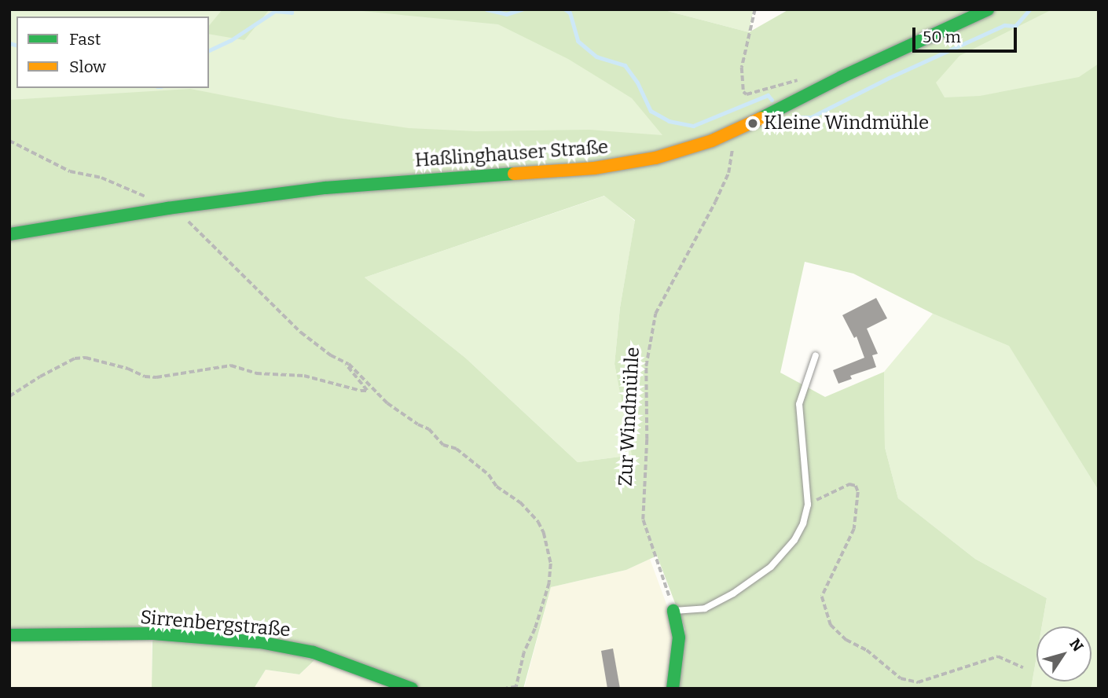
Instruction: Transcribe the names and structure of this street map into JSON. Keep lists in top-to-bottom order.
{
  "streets": {
    "main road": ["Haßlinghauser Straße", "Sirrenbergstraße"],
    "path": ["Zur Windmühle"]
  },
  "crossings": [
    ["Haßlinghauser Straße", "Zur Windmühle"]
  ],
  "places": ["Kleine Windmühle"],
  "legend": ["Fast", "Slow"],
  "scale_bar": "50 m",
  "north": "top right"
}
